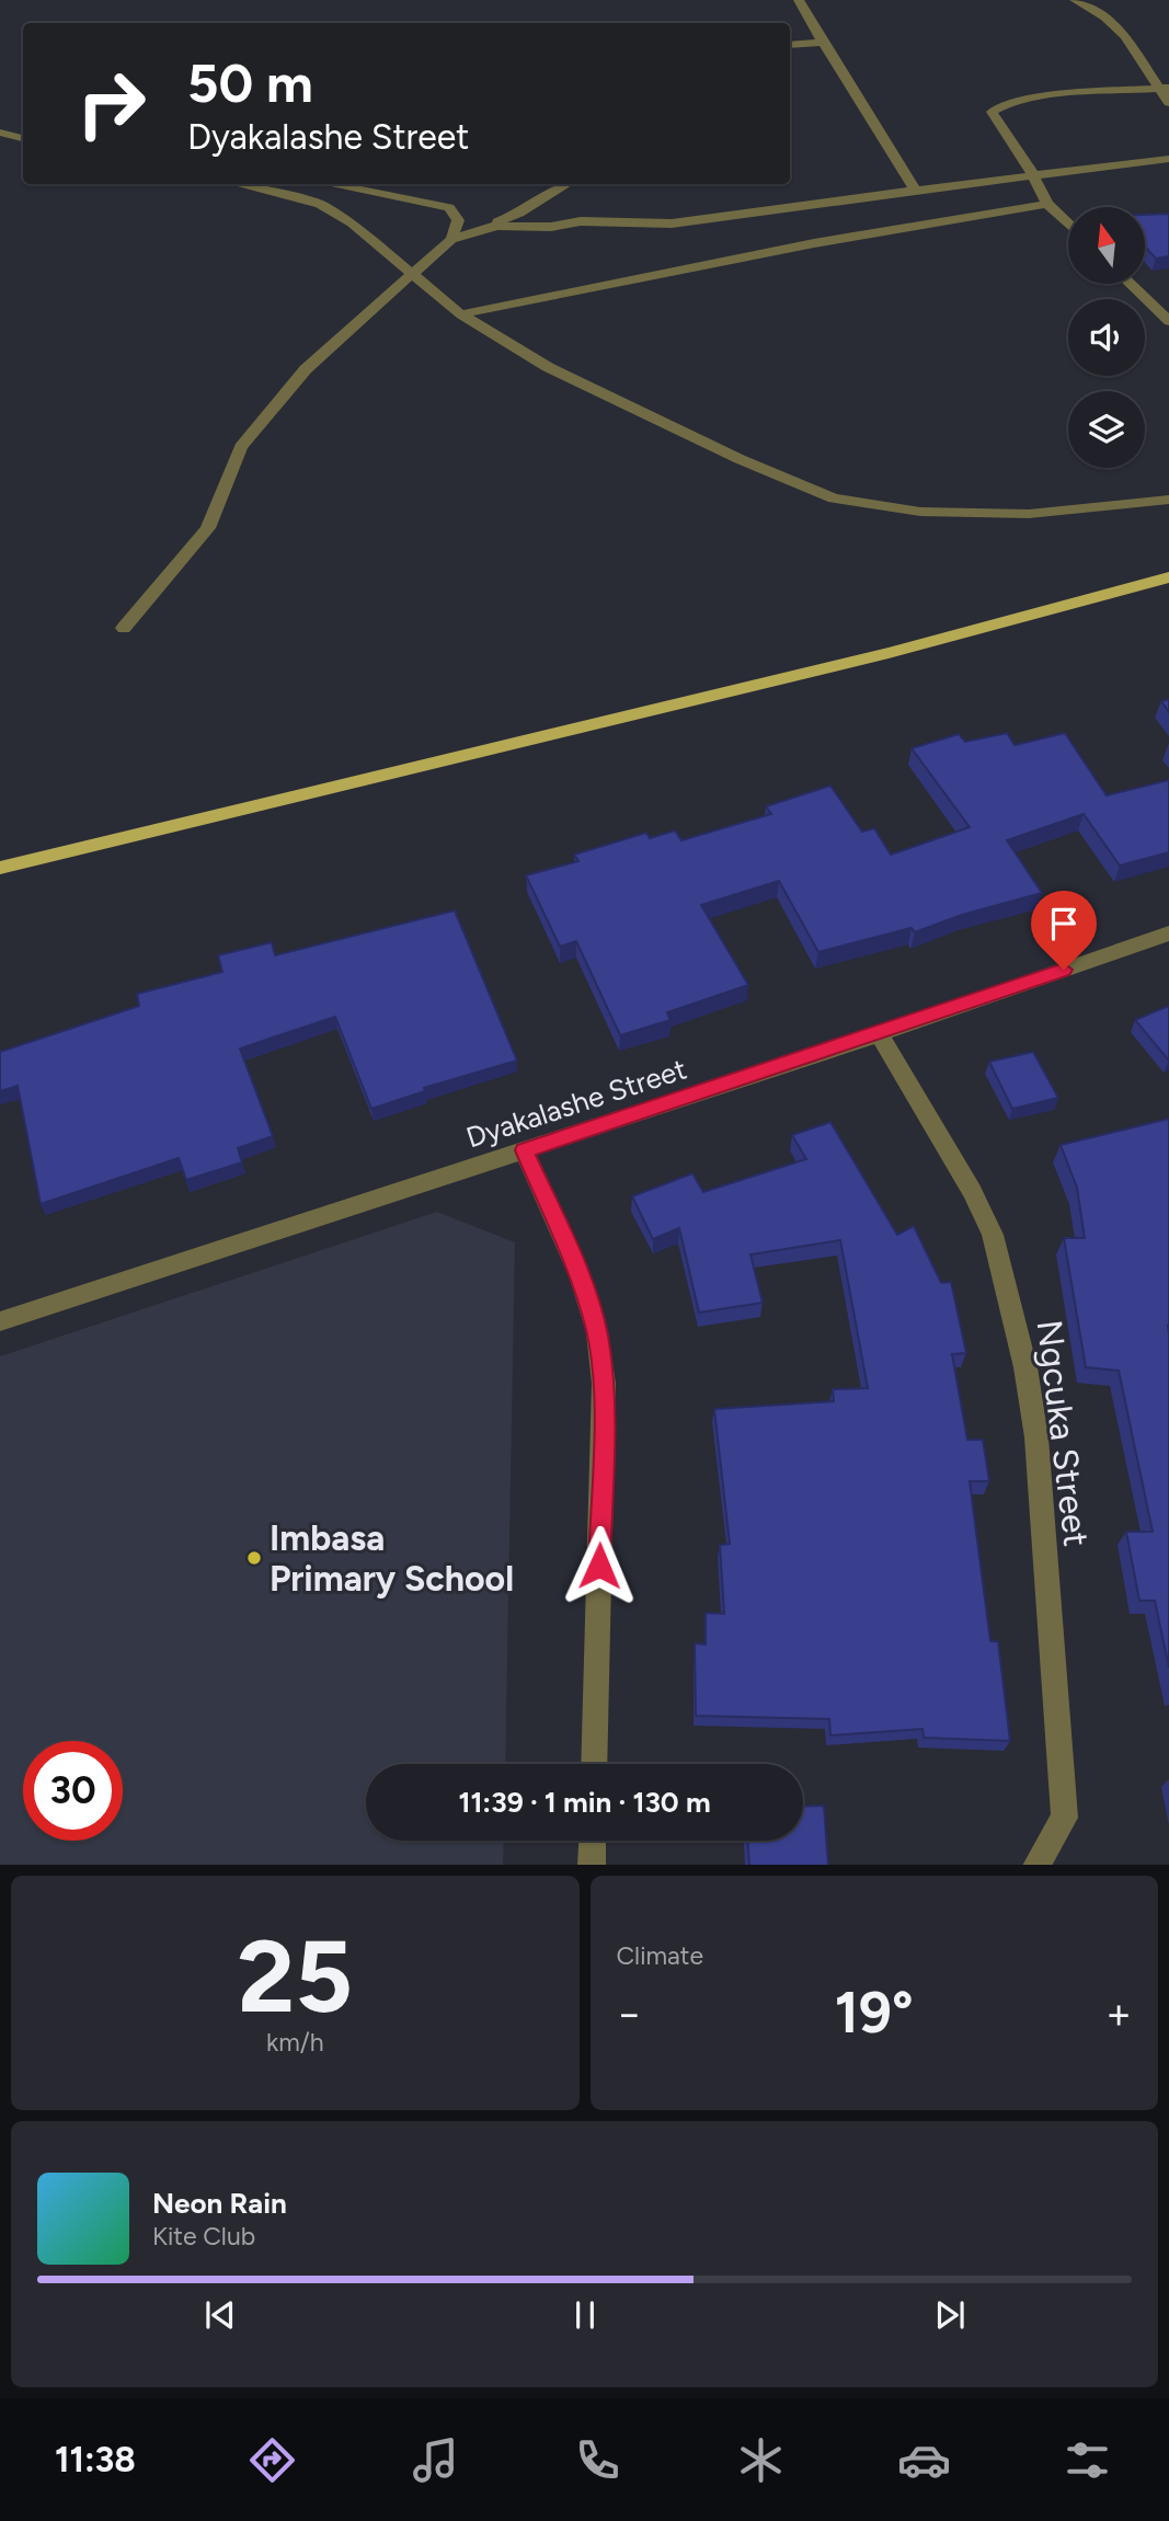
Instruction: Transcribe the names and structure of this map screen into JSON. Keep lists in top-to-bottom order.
{
  "streets": {
    "street": ["Dyakalashe Street", "Ngcuka Street"]
  },
  "crossings": [
    ["Dyakalashe Street", "Ngcuka Street"]
  ],
  "places": ["Imbasa Primary School"],
  "north": "top",
  "page": {
    "turn": ["50 m", "Dyakalashe Street"],
    "limit": "30",
    "trip": "11:39 · 1 min · 130 m",
    "tile": [
      ["25", "km/h"],
      "Climate"
    ],
    "heat": ["−", "19°", "+"],
    "song": ["Neon Rain", "Kite Club"],
    "tabs": "11:38"
  }
}
